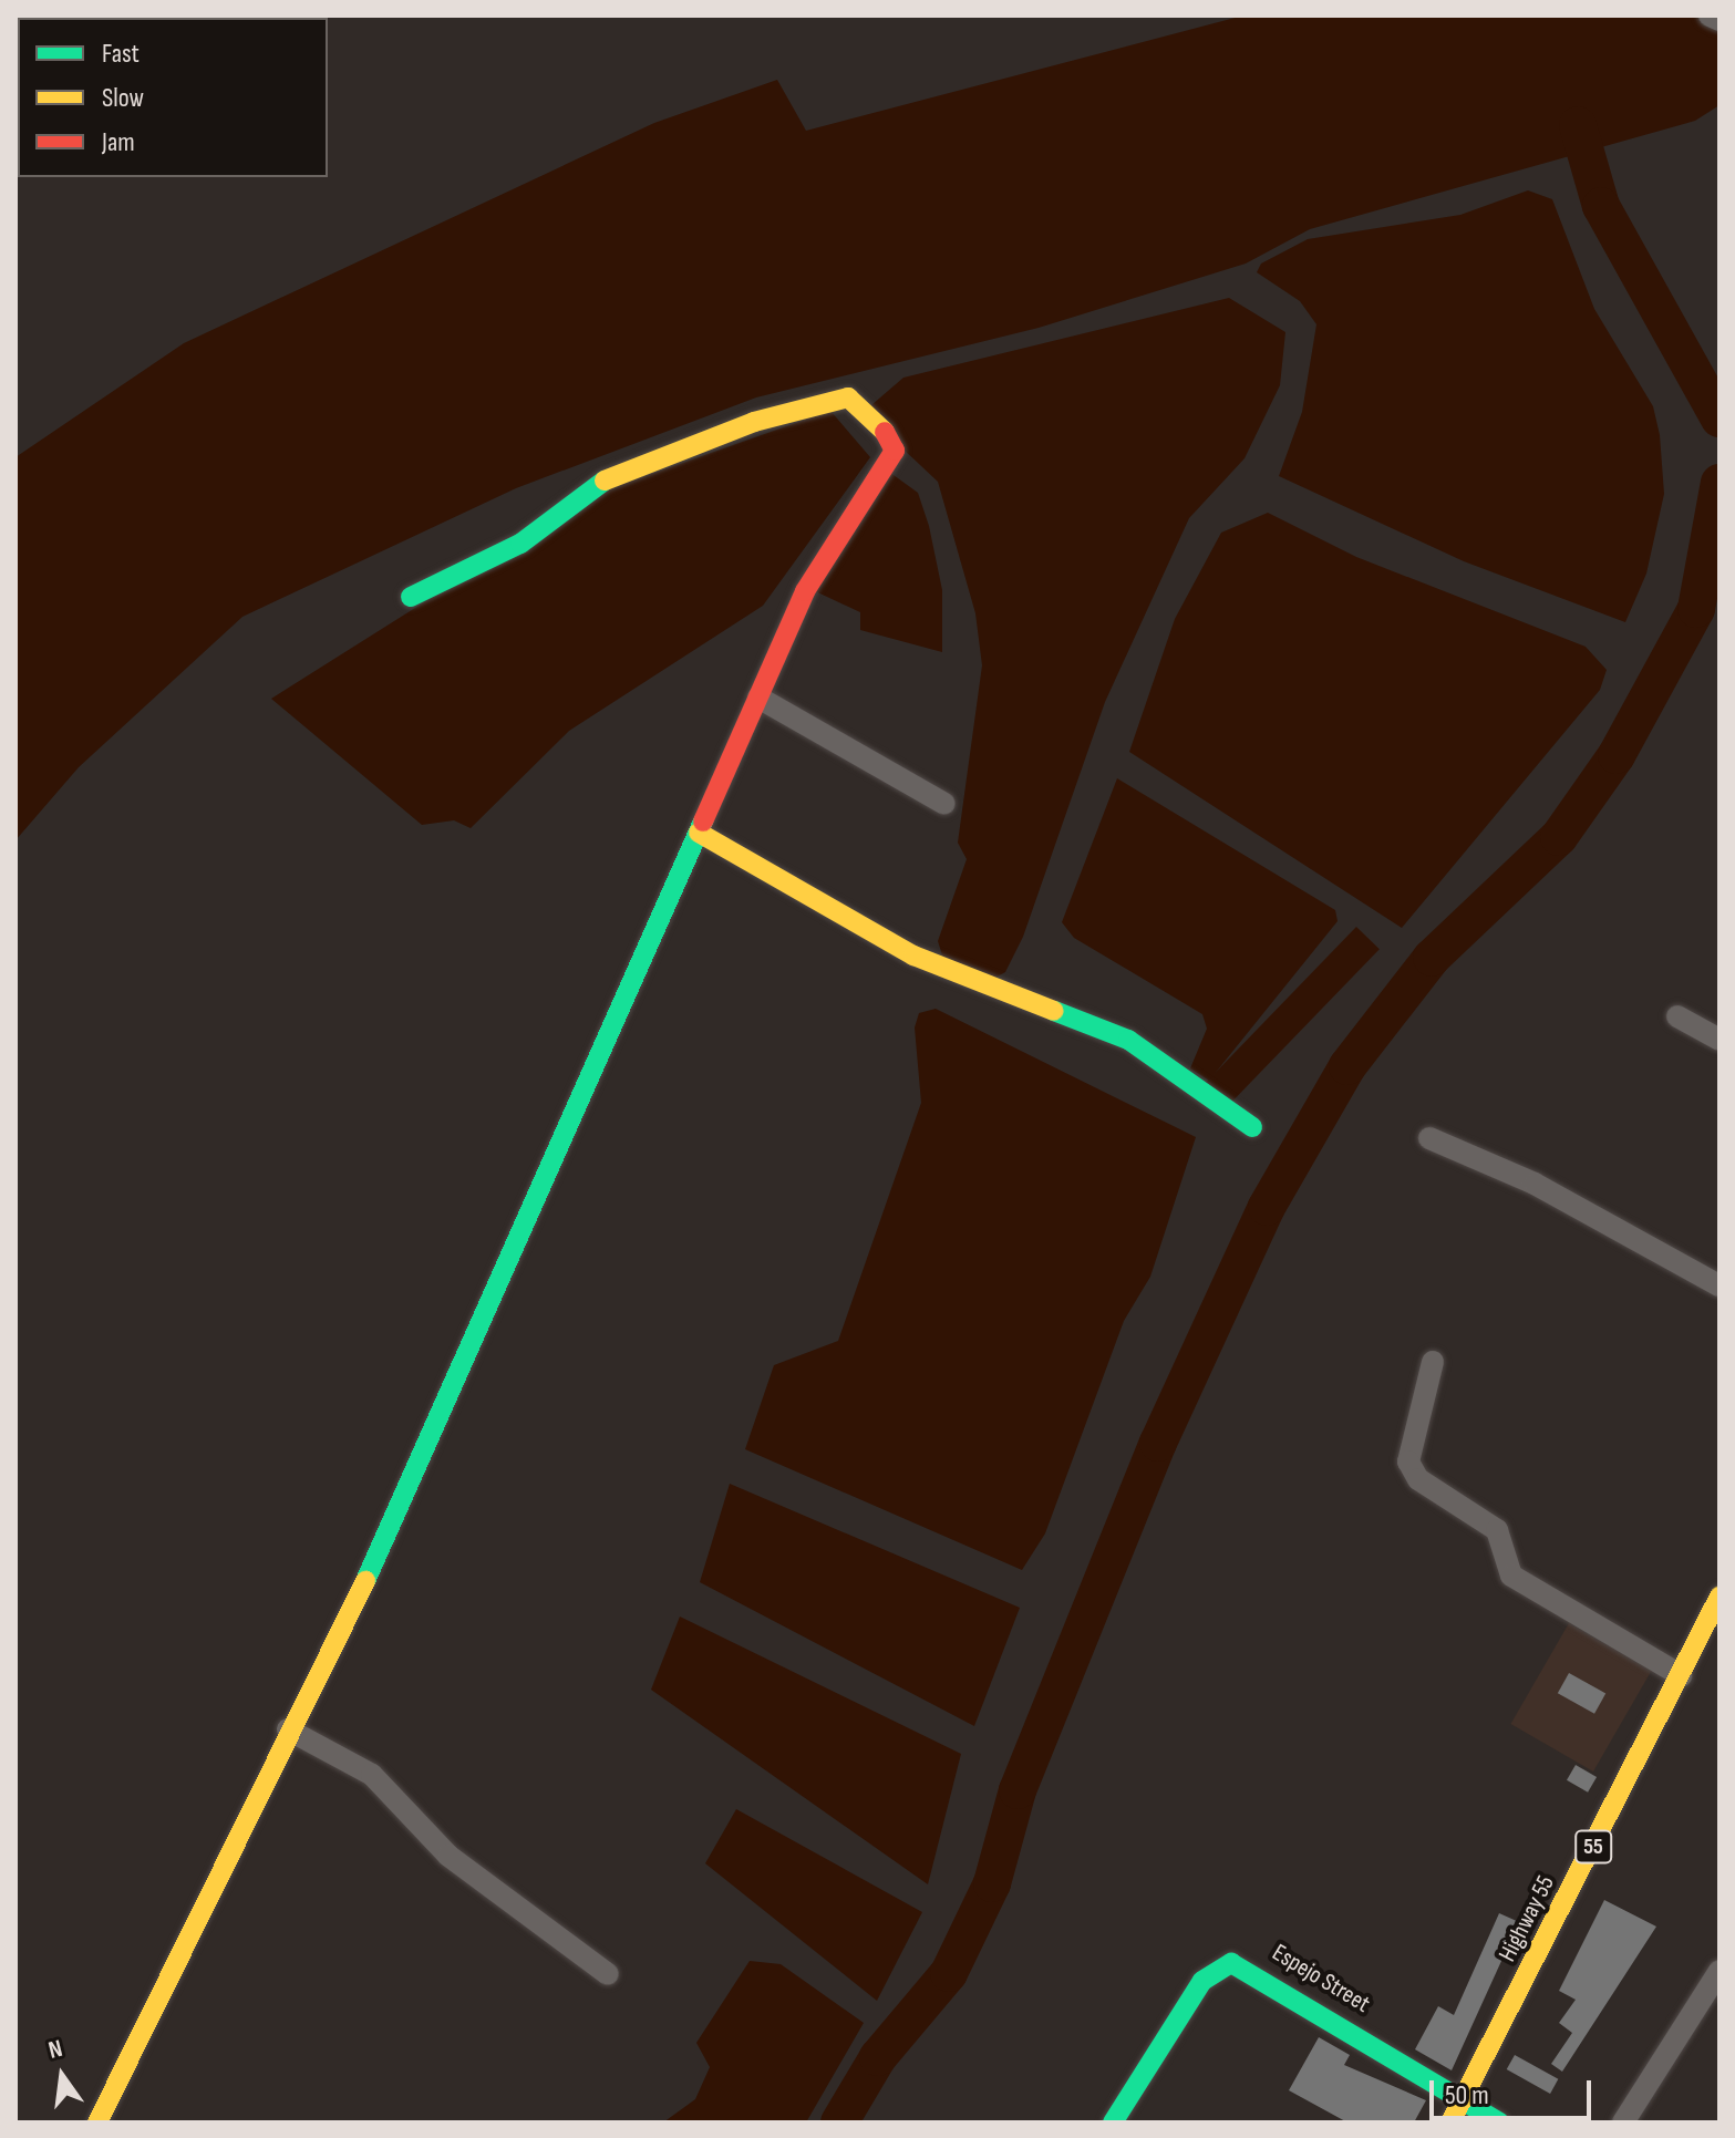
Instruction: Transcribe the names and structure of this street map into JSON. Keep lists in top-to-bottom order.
{
  "streets": {
    "main road": ["55", "Highway 55", "Espejo Street"]
  },
  "crossings": [
    ["Highway 55", "Espejo Street"]
  ],
  "legend": ["Fast", "Slow", "Jam"],
  "scale_bar": "50 m",
  "north": "top"
}
